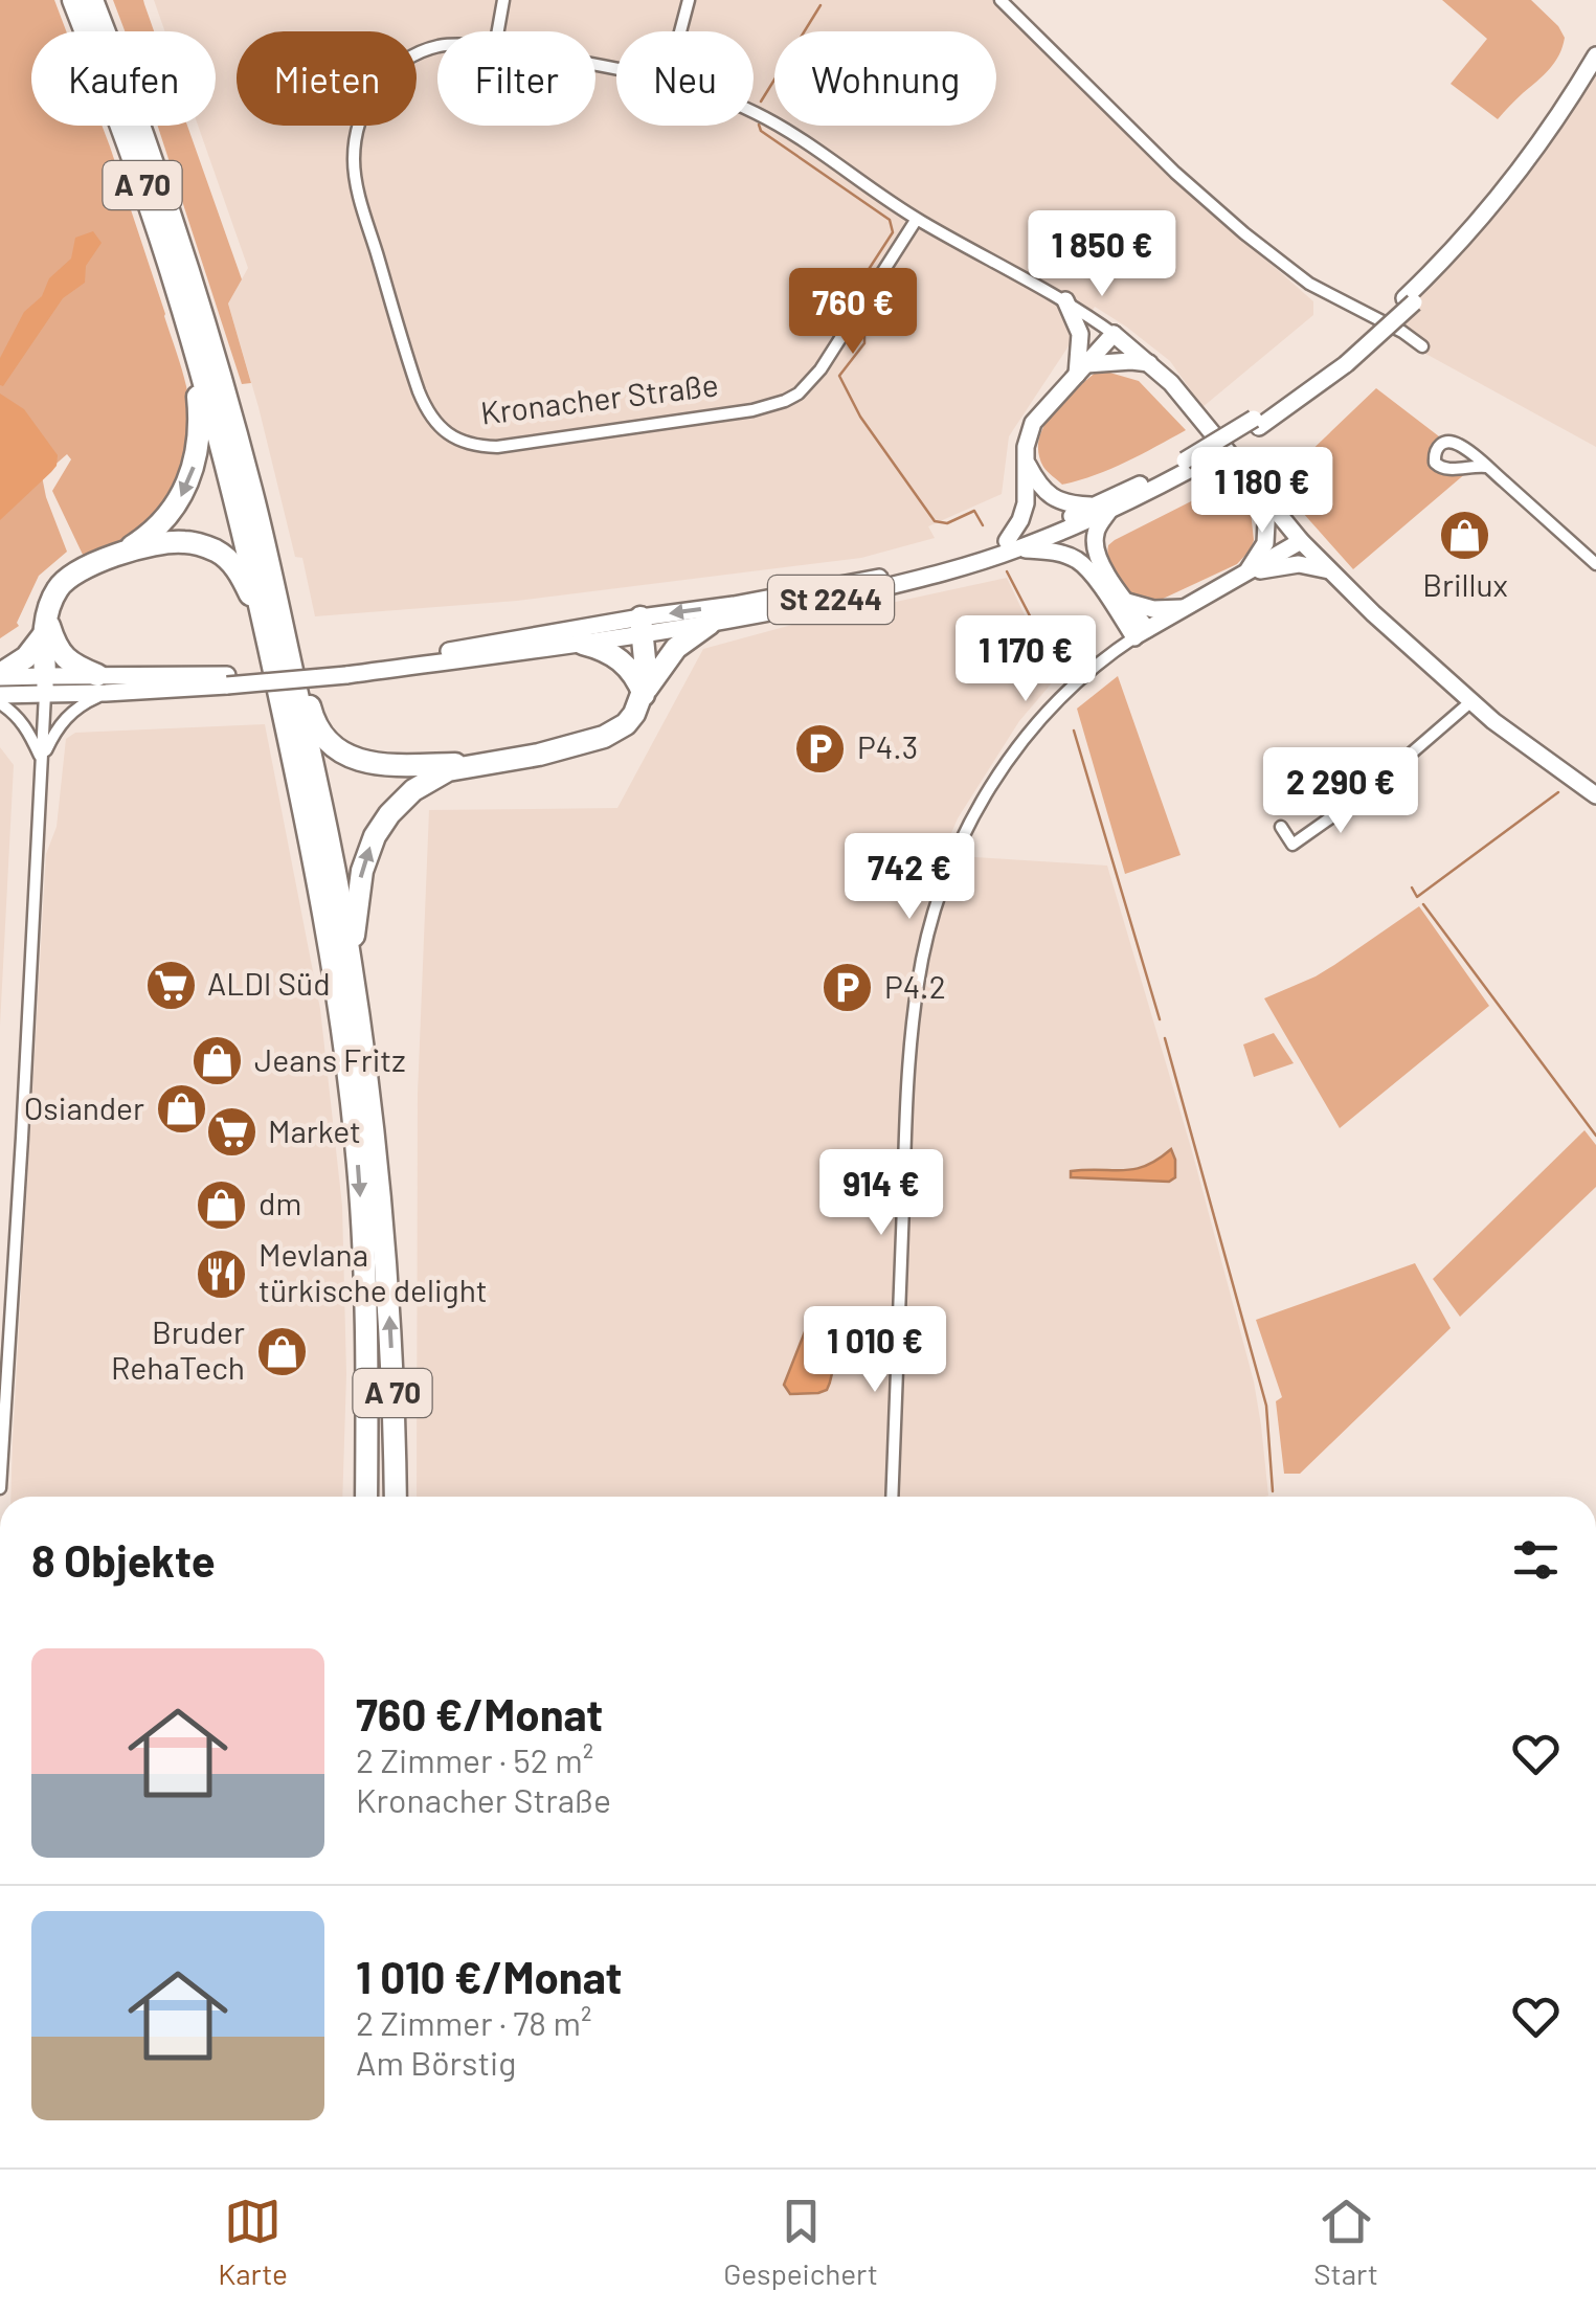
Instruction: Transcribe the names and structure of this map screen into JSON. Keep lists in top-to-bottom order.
{
  "streets": {
    "highway": ["A 70"],
    "main road": ["Kronacher Straße", "St 2244"]
  },
  "places": {
    "shop": [
      "Brillux",
      "Jeans Fritz",
      "Osiander",
      "dm",
      "Bruder RehaTech"
    ],
    "parking": ["P4.3", "P4.2"],
    "supermarket": ["ALDI Süd", "Market"],
    "restaurant": ["Mevlana türkische delight"]
  },
  "page": {
    "chip": [
      "Kaufen",
      "Mieten",
      "Filter",
      "Neu",
      "Wohnung"
    ],
    "price": [
      "1 850 €",
      "760 €",
      "1 180 €",
      "1 170 €",
      "2 290 €",
      "742 €",
      "914 €",
      "1 010 €"
    ],
    "heading": "8 Objekte",
    "list": [
      {
        "name": "760 €/Monat",
        "note": "2 Zimmer · 52 m² · Kronacher Straße"
      },
      {
        "name": "1 010 €/Monat",
        "note": "2 Zimmer · 78 m² · Am Börstig"
      }
    ],
    "tabs": ["Karte", "Gespeichert", "Start"]
  }
}
